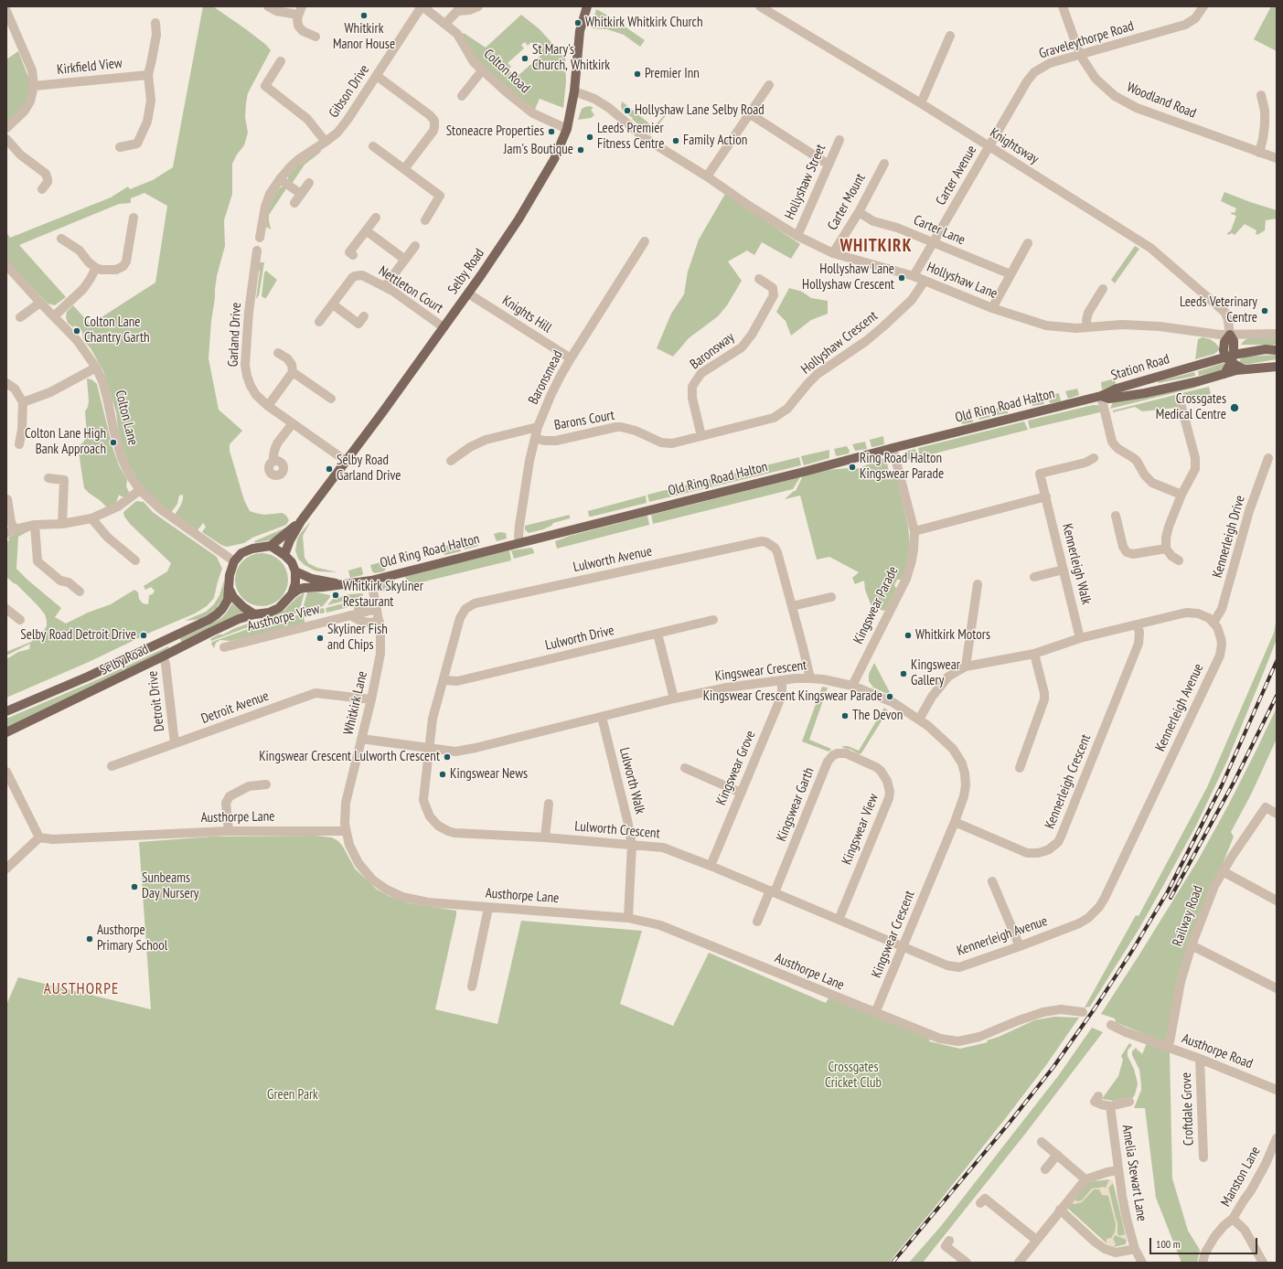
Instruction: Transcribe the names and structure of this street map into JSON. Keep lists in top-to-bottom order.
{
  "streets": {
    "main road": ["Selby Road", "Station Road", "Old Ring Road Halton"],
    "street": [
      "Graveleythorpe Road",
      "Kirkfield View",
      "Colton Road",
      "Gibson Drive",
      "Woodland Road",
      "Knightsway",
      "Carter Avenue",
      "Hollyshaw Street",
      "Carter Mount",
      "Carter Lane",
      "Hollyshaw Lane",
      "Nettleton Court",
      "Knights Hill",
      "Garland Drive",
      "Hollyshaw Crescent",
      "Baronsway",
      "Baronsmead",
      "Colton Lane",
      "Barons Court",
      "Kennerleigh Drive",
      "Lulworth Avenue",
      "Kennerleigh Walk",
      "Kingswear Parade",
      "Austhorpe View",
      "Lulworth Drive",
      "Kingswear Crescent",
      "Detroit Drive",
      "Whitkirk Lane",
      "Detroit Avenue",
      "Kennerleigh Avenue",
      "Kingswear Grove",
      "Lulworth Walk",
      "Kennerleigh Crescent",
      "Kingswear Garth",
      "Austhorpe Lane",
      "Kingswear View",
      "Lulworth Crescent",
      "Railway Road",
      "Austhorpe Road",
      "Croftdale Grove",
      "Amelia Stewart Lane",
      "Manston Lane"
    ]
  },
  "crossings": [
    ["Graveleythorpe Road", "Woodland Road"],
    ["Graveleythorpe Road", "Knightsway"],
    ["Graveleythorpe Road", "Carter Avenue"],
    ["Colton Road", "Gibson Drive"],
    ["Colton Road", "Selby Road"],
    ["Knightsway", "Carter Avenue"],
    ["Knightsway", "Hollyshaw Lane"],
    ["Carter Avenue", "Carter Lane"],
    ["Carter Avenue", "Hollyshaw Lane"],
    ["Hollyshaw Street", "Hollyshaw Lane"],
    ["Carter Mount", "Carter Lane"],
    ["Carter Mount", "Hollyshaw Lane"],
    ["Selby Road", "Hollyshaw Lane"],
    ["Selby Road", "Nettleton Court"],
    ["Selby Road", "Knights Hill"],
    ["Selby Road", "Garland Drive"],
    ["Selby Road", "Old Ring Road Halton"],
    ["Selby Road", "Colton Lane"],
    ["Selby Road", "Detroit Drive"],
    ["Hollyshaw Lane", "Hollyshaw Crescent"],
    ["Knights Hill", "Baronsmead"],
    ["Hollyshaw Crescent", "Baronsway"],
    ["Hollyshaw Crescent", "Barons Court"],
    ["Baronsway", "Barons Court"],
    ["Station Road", "Old Ring Road Halton"],
    ["Baronsmead", "Old Ring Road Halton"],
    ["Baronsmead", "Barons Court"],
    ["Old Ring Road Halton", "Colton Lane"],
    ["Old Ring Road Halton", "Kingswear Parade"],
    ["Old Ring Road Halton", "Whitkirk Lane"],
    ["Kennerleigh Drive", "Kennerleigh Avenue"],
    ["Lulworth Avenue", "Lulworth Drive"],
    ["Lulworth Avenue", "Kingswear Crescent"],
    ["Lulworth Avenue", "Lulworth Crescent"],
    ["Kingswear Parade", "Kingswear Crescent"],
    ["Austhorpe View", "Whitkirk Lane"],
    ["Kingswear Crescent", "Whitkirk Lane"],
    ["Kingswear Crescent", "Kennerleigh Avenue"],
    ["Kingswear Crescent", "Kingswear Grove"],
    ["Kingswear Crescent", "Lulworth Walk"],
    ["Kingswear Crescent", "Kennerleigh Crescent"],
    ["Kingswear Crescent", "Austhorpe Lane"],
    ["Kingswear Crescent", "Lulworth Crescent"],
    ["Detroit Drive", "Detroit Avenue"],
    ["Whitkirk Lane", "Detroit Avenue"],
    ["Whitkirk Lane", "Austhorpe Lane"],
    ["Kennerleigh Avenue", "Lulworth Crescent"],
    ["Kingswear Grove", "Lulworth Crescent"],
    ["Lulworth Walk", "Austhorpe Lane"],
    ["Lulworth Walk", "Lulworth Crescent"],
    ["Kingswear Garth", "Kingswear View"],
    ["Kingswear Garth", "Lulworth Crescent"],
    ["Kingswear View", "Lulworth Crescent"],
    ["Railway Road", "Austhorpe Road"],
    ["Austhorpe Road", "Croftdale Grove"]
  ],
  "districts": ["WHITKIRK", "AUSTHORPE"],
  "parks": ["Crossgates Cricket Club", "Green Park"],
  "places": [
    "Whitkirk Manor House",
    "Whitkirk Whitkirk Church",
    "St Mary's Church, Whitkirk",
    "Premier Inn",
    "Hollyshaw Lane Selby Road",
    "Stoneacre Properties",
    "Leeds Premier Fitness Centre",
    "Family Action",
    "Jam's Boutique",
    "Hollyshaw Lane Hollyshaw Crescent",
    "Leeds Veterinary Centre",
    "Colton Lane Chantry Garth",
    "Crossgates Medical Centre",
    "Colton Lane High Bank Approach",
    "Ring Road Halton Kingswear Parade",
    "Selby Road Garland Drive",
    "Whitkirk Skyliner Restaurant",
    "Selby Road Detroit Drive",
    "Whitkirk Motors",
    "Skyliner Fish and Chips",
    "Kingswear Gallery",
    "Kingswear Crescent Kingswear Parade",
    "The Devon",
    "Kingswear Crescent Lulworth Crescent",
    "Kingswear News",
    "Sunbeams Day Nursery",
    "Austhorpe Primary School"
  ],
  "scale_bar": "100 m"
}
